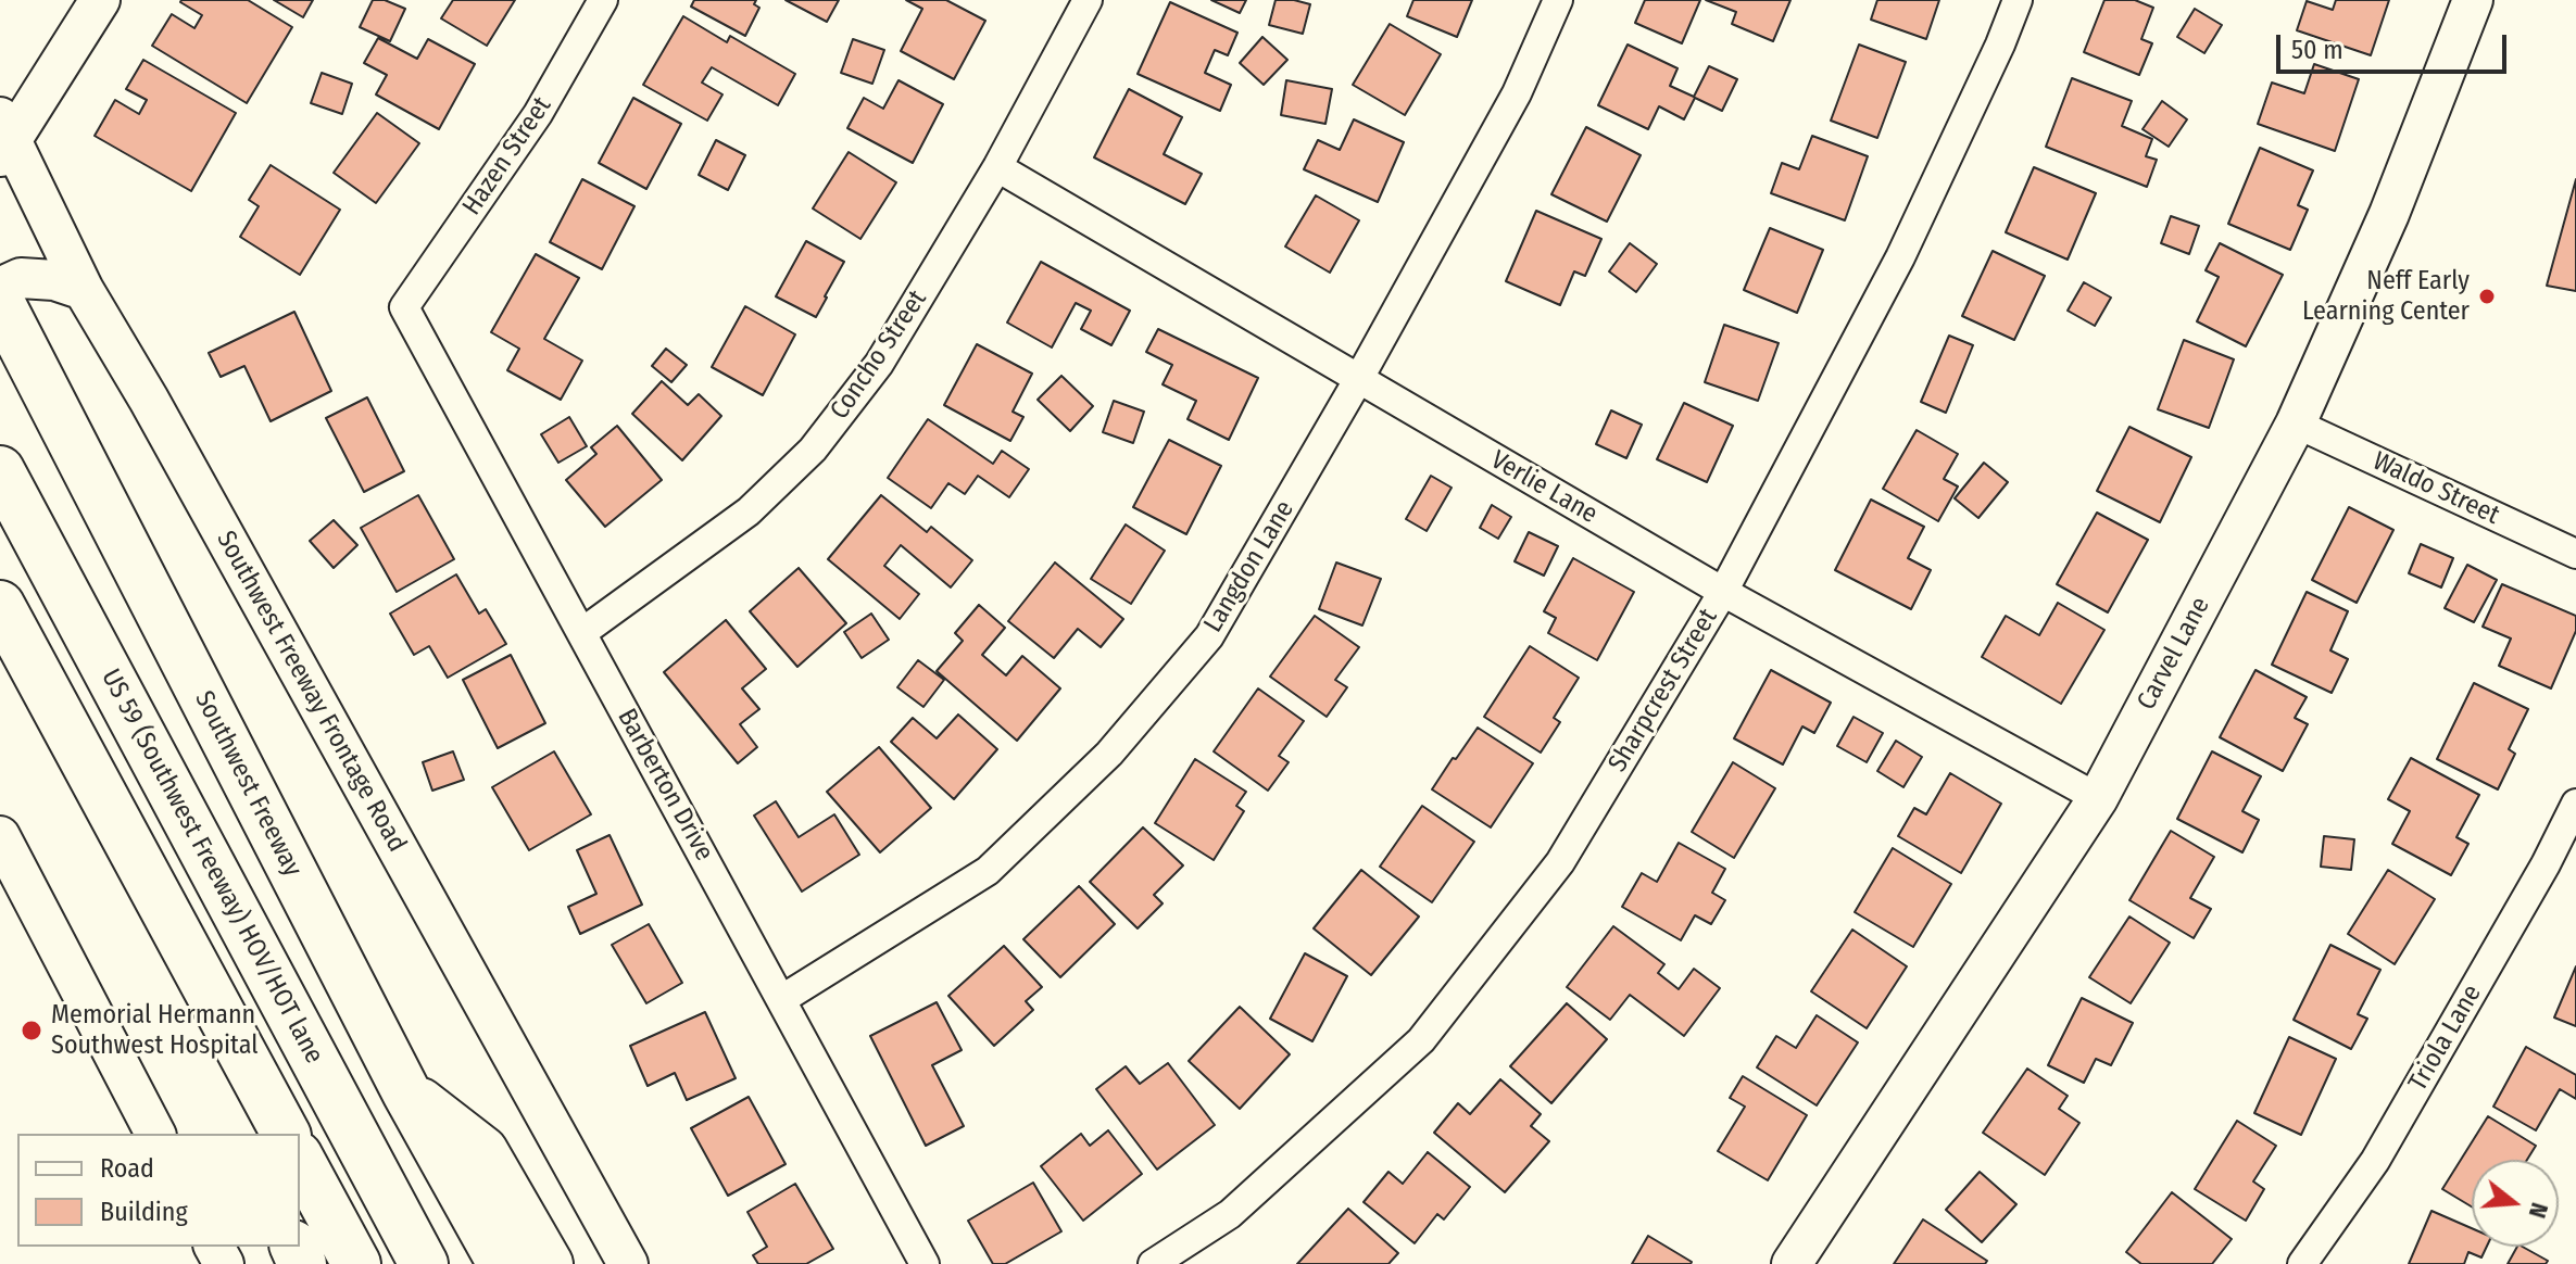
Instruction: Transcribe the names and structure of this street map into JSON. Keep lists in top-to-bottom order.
{
  "streets": {
    "highway": ["Southwest Freeway", "US 59 (Southwest Freeway) HOV/HOT lane"],
    "main road": ["Carvel Lane", "Southwest Freeway Frontage Road"],
    "street": [
      "Hazen Street",
      "Concho Street",
      "Verlie Lane",
      "Waldo Street",
      "Langdon Lane",
      "Sharpcrest Street",
      "Barberton Drive",
      "Triola Lane"
    ]
  },
  "crossings": [
    ["Hazen Street", "Barberton Drive"],
    ["Concho Street", "Verlie Lane"],
    ["Concho Street", "Barberton Drive"],
    ["Verlie Lane", "Langdon Lane"],
    ["Verlie Lane", "Carvel Lane"],
    ["Verlie Lane", "Sharpcrest Street"],
    ["Waldo Street", "Carvel Lane"],
    ["Langdon Lane", "Barberton Drive"]
  ],
  "places": ["Neff Early Learning Center", "Memorial Hermann Southwest Hospital"],
  "legend": ["Road", "Building"],
  "scale_bar": "50 m",
  "north": "right"
}
